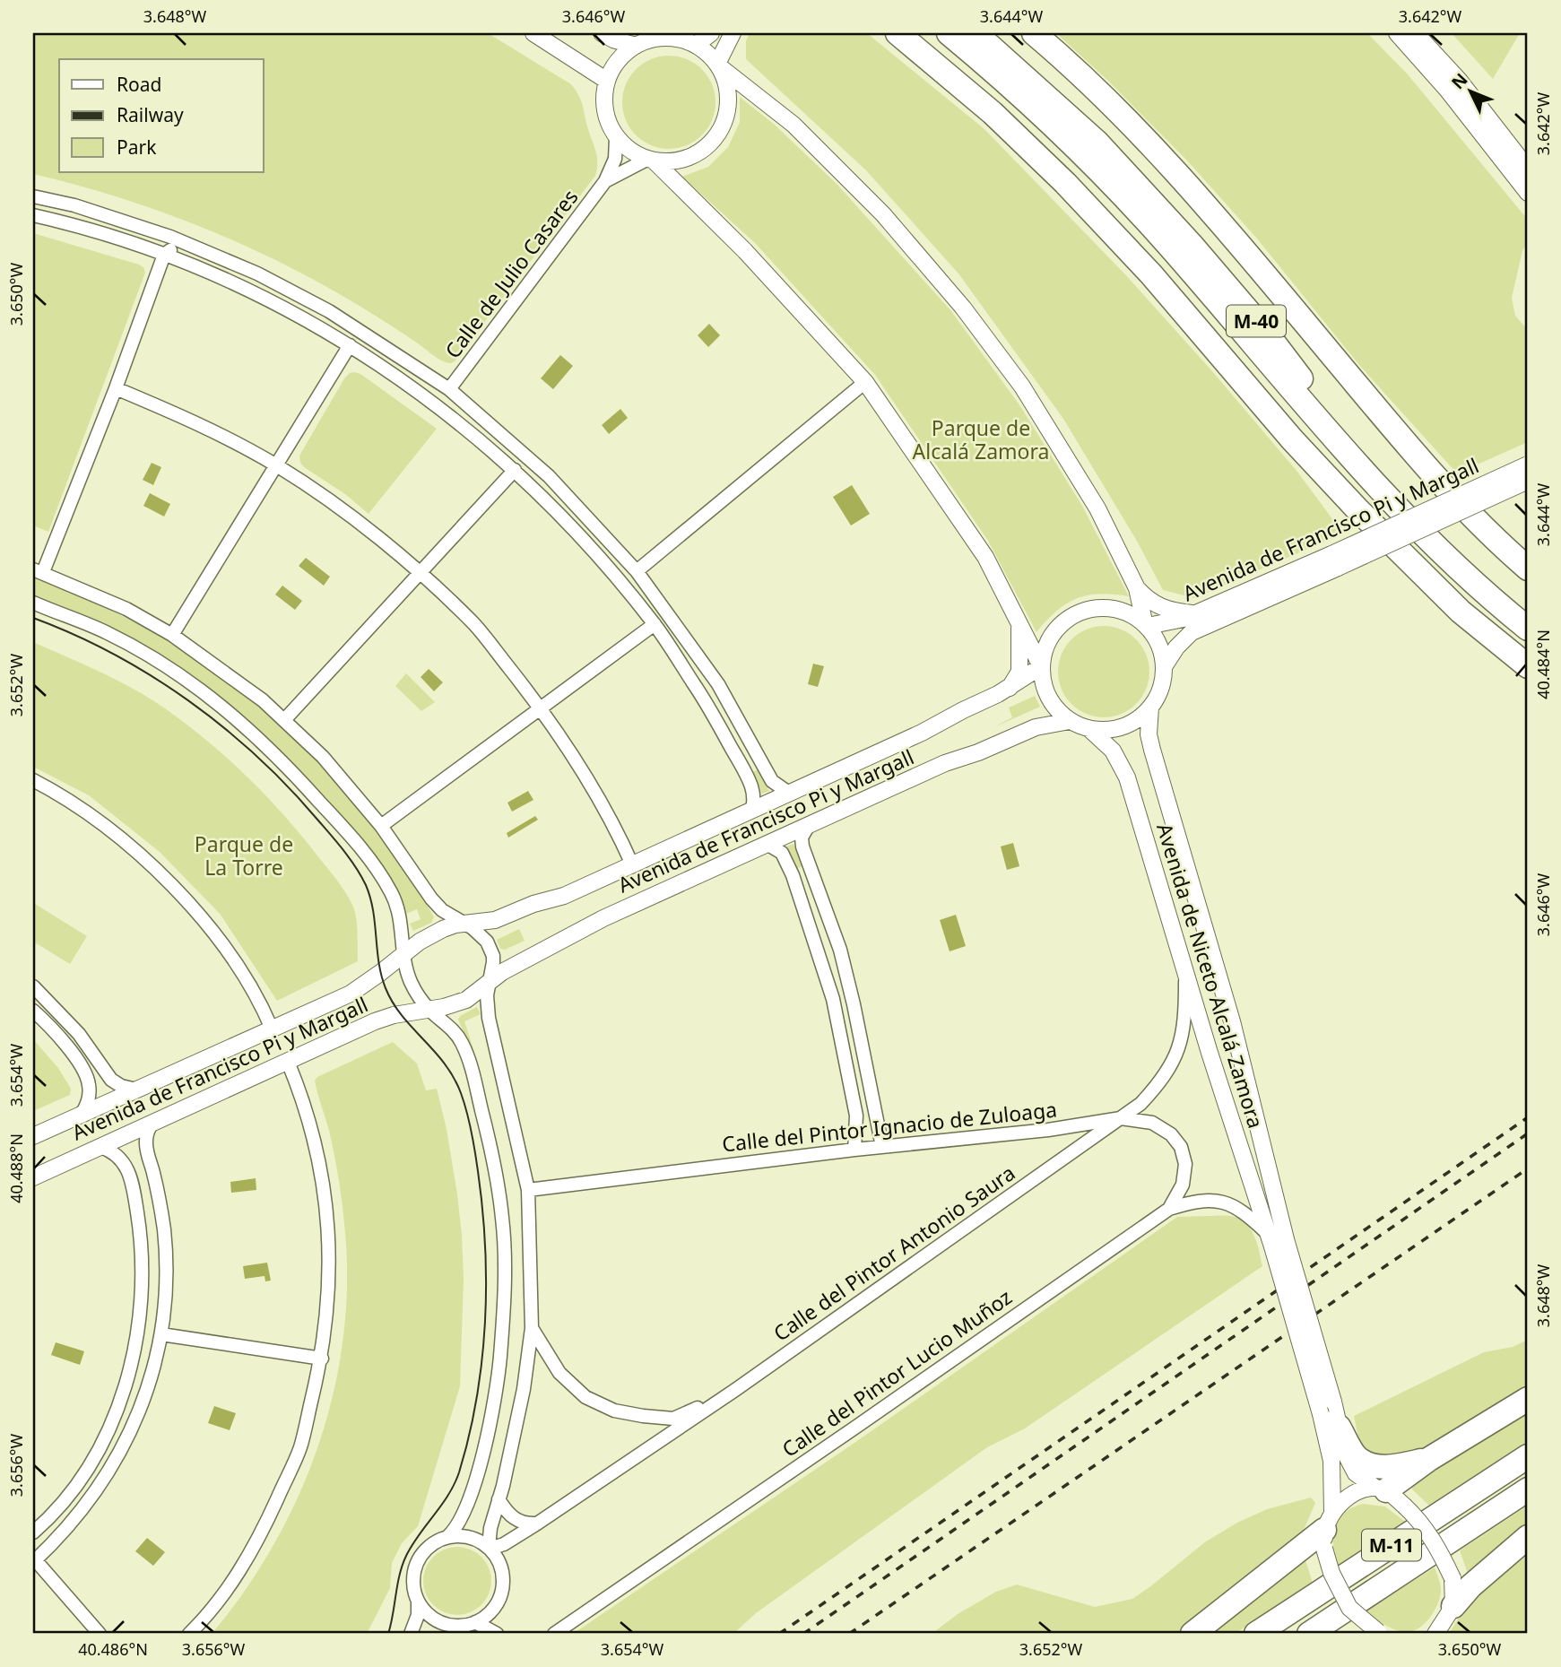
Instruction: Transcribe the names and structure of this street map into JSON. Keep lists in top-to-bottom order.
{
  "streets": {
    "highway": ["M-40", "M-11"],
    "street": [
      "Calle de Julio Casares",
      "Avenida de Francisco Pi y Margall",
      "Avenida de Niceto Alcalá Zamora",
      "Calle del Pintor Ignacio de Zuloaga",
      "Calle del Pintor Antonio Saura",
      "Calle del Pintor Lucio Muñoz"
    ]
  },
  "crossings": [
    ["Avenida de Francisco Pi y Margall", "Avenida de Niceto Alcalá Zamora"],
    ["Avenida de Niceto Alcalá Zamora", "Calle del Pintor Antonio Saura"],
    ["Avenida de Niceto Alcalá Zamora", "Calle del Pintor Lucio Muñoz"],
    ["Calle del Pintor Ignacio de Zuloaga", "Calle del Pintor Antonio Saura"],
    ["Calle del Pintor Ignacio de Zuloaga", "Calle del Pintor Lucio Muñoz"]
  ],
  "parks": ["Parque de Alcalá Zamora", "Parque de La Torre"],
  "legend": ["Road", "Railway", "Park"],
  "north": "top left",
  "coordinates": [
    "3.648°W",
    "3.646°W",
    "3.644°W",
    "3.642°W",
    "3.650°W",
    "40.484°N",
    "3.652°W",
    "3.654°W",
    "40.488°N",
    "3.656°W",
    "40.486°N"
  ]
}
